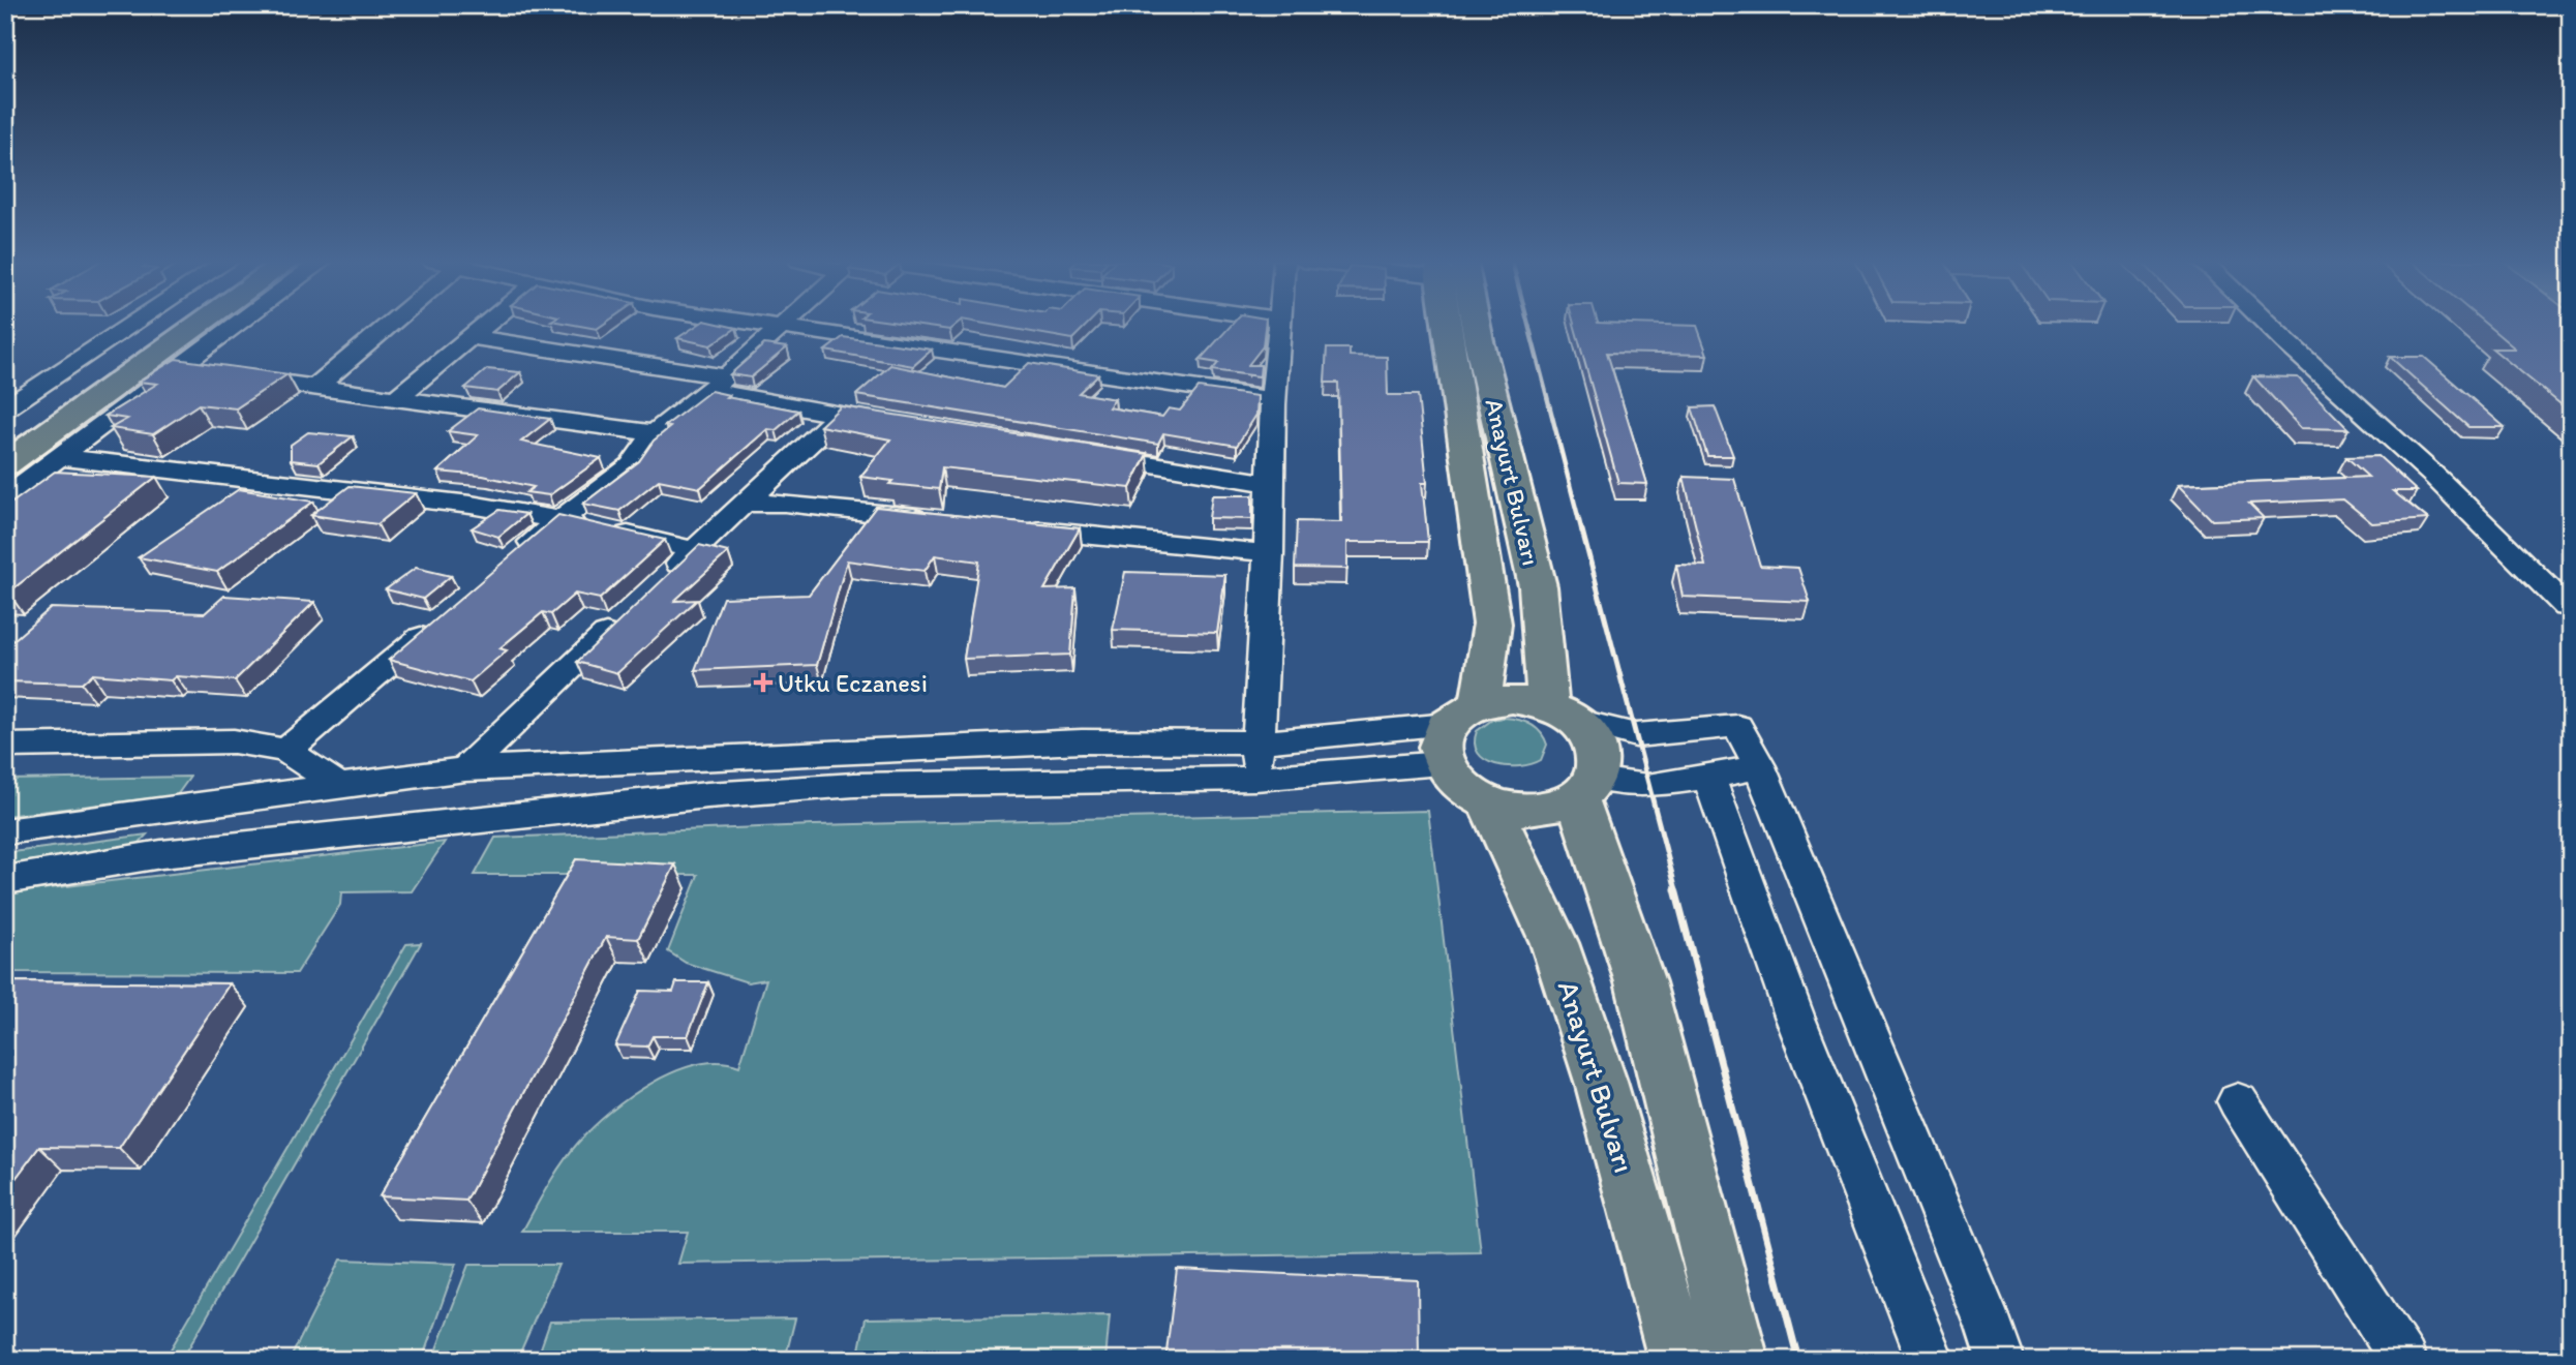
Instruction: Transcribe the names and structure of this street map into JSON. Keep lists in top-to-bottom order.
{
  "streets": {
    "main road": ["Anayurt Bulvarı"]
  },
  "places": {
    "health": ["Utku Eczanesi"]
  }
}
